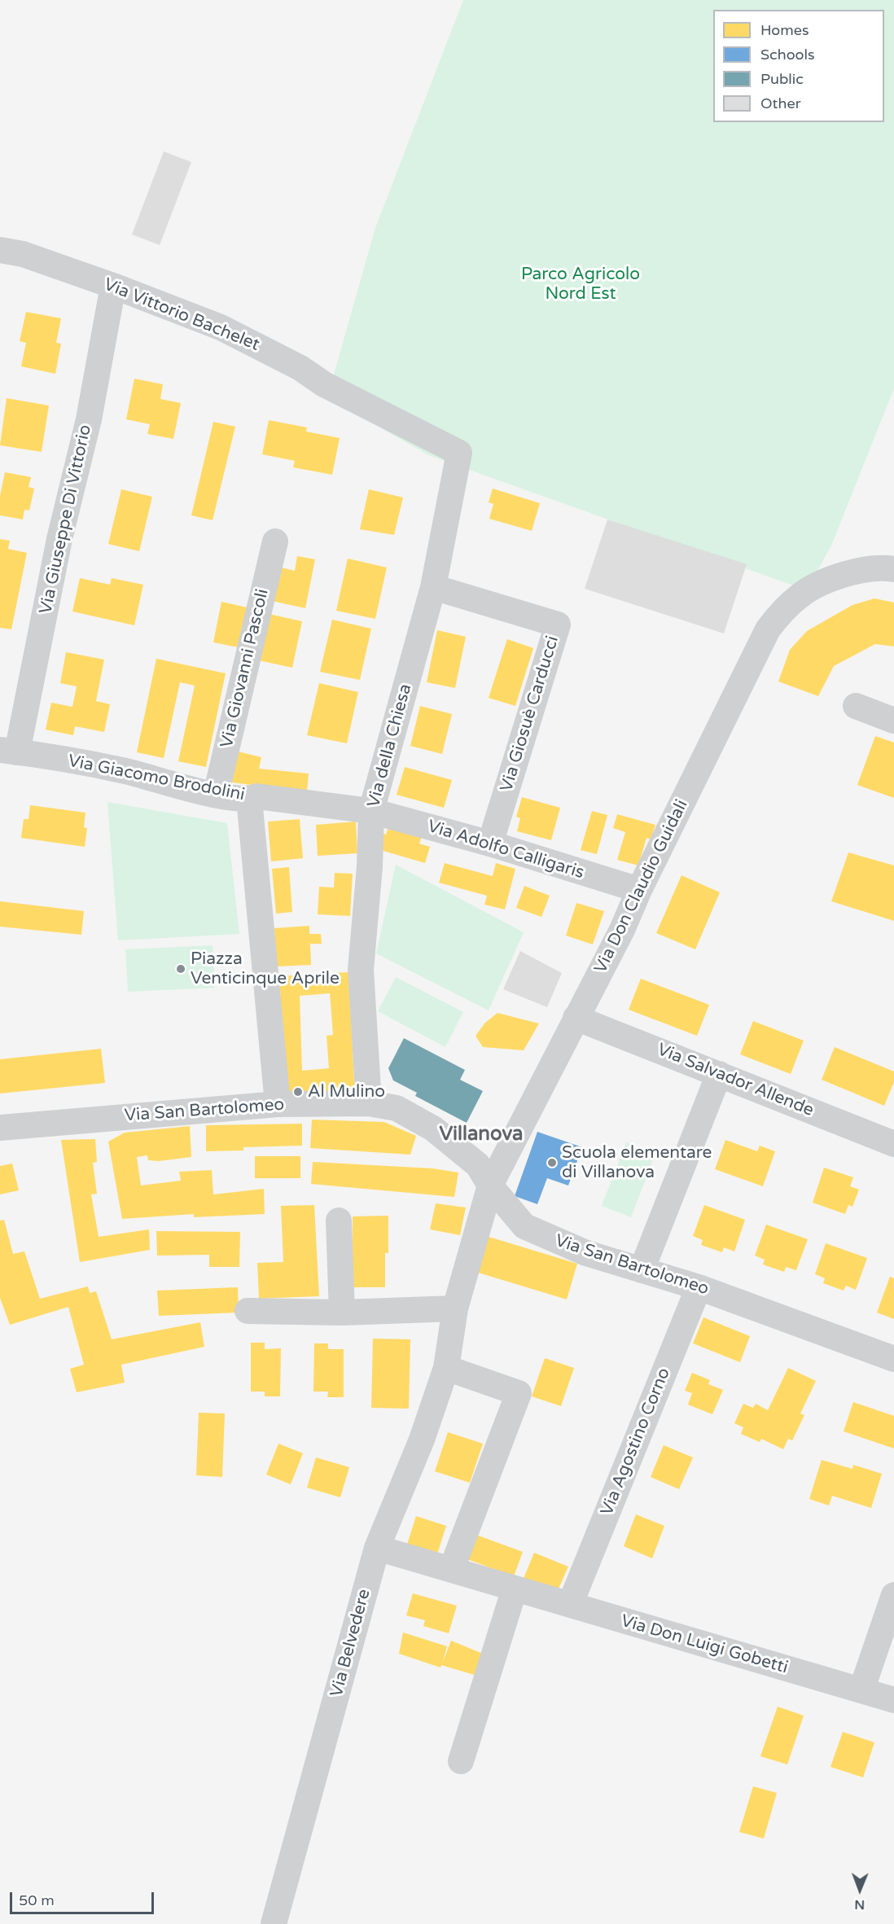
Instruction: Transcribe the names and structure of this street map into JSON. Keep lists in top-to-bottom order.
{
  "streets": {
    "street": [
      "Via Vittorio Bachelet",
      "Via Giuseppe Di Vittorio",
      "Via Giovanni Pascoli",
      "Via Giosuè Carducci",
      "Via della Chiesa",
      "Via Giacomo Brodolini",
      "Via Adolfo Calligaris",
      "Via Don Claudio Guidali",
      "Via Salvador Allende",
      "Via San Bartolomeo",
      "Via Agostino Corno",
      "Via Belvedere",
      "Via Don Luigi Gobetti"
    ]
  },
  "crossings": [
    ["Via Vittorio Bachelet", "Via Giuseppe Di Vittorio"],
    ["Via Vittorio Bachelet", "Via della Chiesa"],
    ["Via Giuseppe Di Vittorio", "Via Giacomo Brodolini"],
    ["Via Giovanni Pascoli", "Via Giacomo Brodolini"],
    ["Via Giosuè Carducci", "Via della Chiesa"],
    ["Via Giosuè Carducci", "Via Adolfo Calligaris"],
    ["Via della Chiesa", "Via Giacomo Brodolini"],
    ["Via della Chiesa", "Via Adolfo Calligaris"],
    ["Via della Chiesa", "Via San Bartolomeo"],
    ["Via Giacomo Brodolini", "Via Adolfo Calligaris"],
    ["Via Adolfo Calligaris", "Via Don Claudio Guidali"],
    ["Via Don Claudio Guidali", "Via Salvador Allende"],
    ["Via Don Claudio Guidali", "Via San Bartolomeo"],
    ["Via Don Claudio Guidali", "Via Belvedere"],
    ["Via San Bartolomeo", "Via Agostino Corno"],
    ["Via San Bartolomeo", "Via Belvedere"],
    ["Via Belvedere", "Via Don Luigi Gobetti"]
  ],
  "districts": ["Villanova"],
  "parks": ["Parco Agricolo Nord Est"],
  "places": ["Piazza Venticinque Aprile", "Al Mulino", "Scuola elementare di Villanova"],
  "legend": [
    "Homes",
    "Schools",
    "Public",
    "Other"
  ],
  "scale_bar": "50 m",
  "north": "bottom"
}
